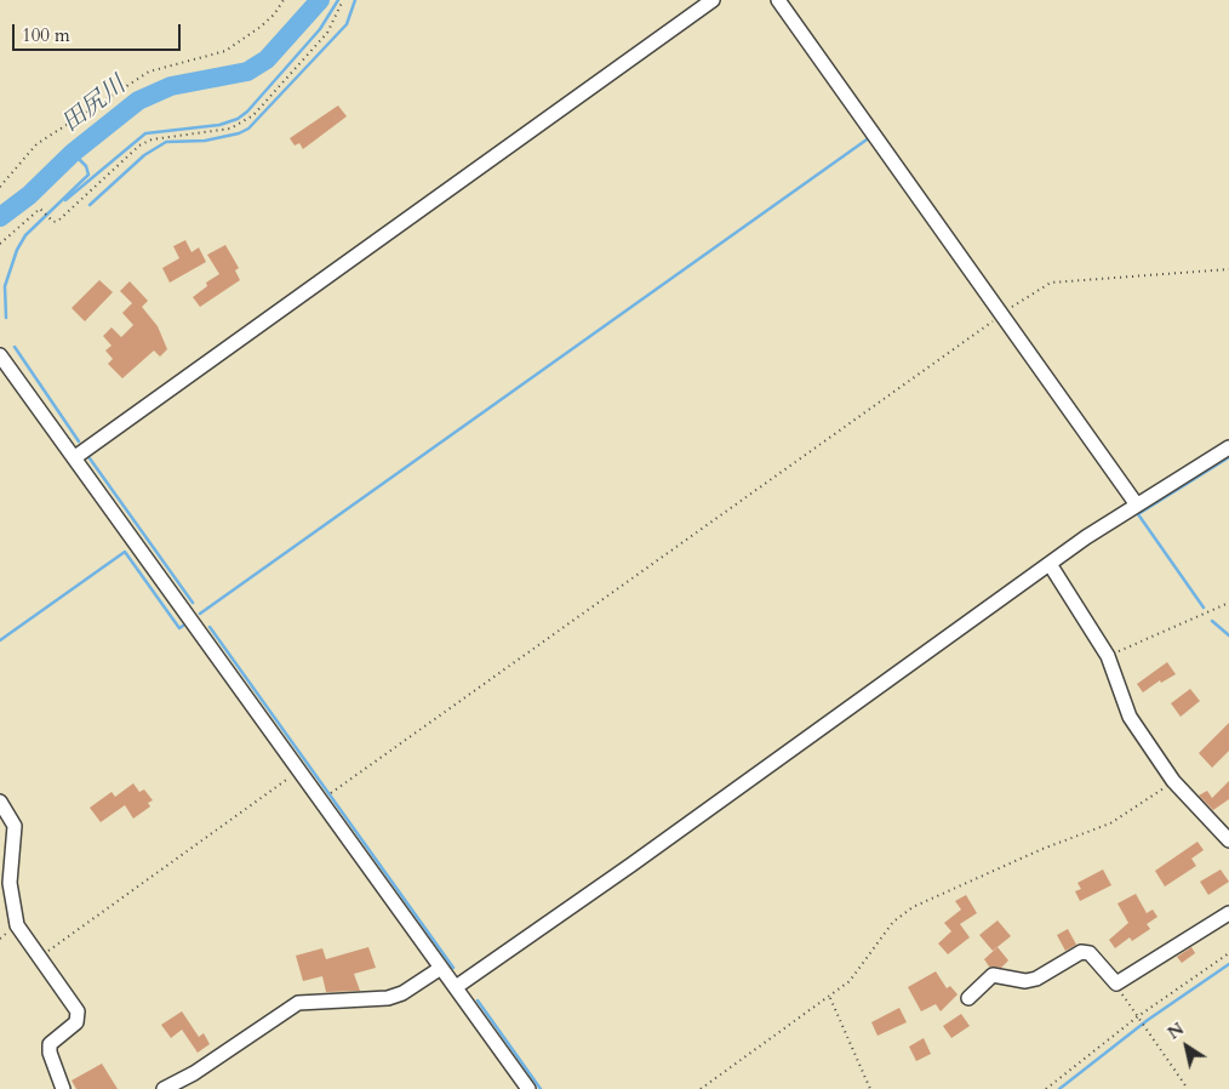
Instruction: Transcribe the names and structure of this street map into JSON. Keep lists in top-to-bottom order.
{
  "water": ["田尻川"],
  "scale_bar": "100 m",
  "north": "top left"
}
